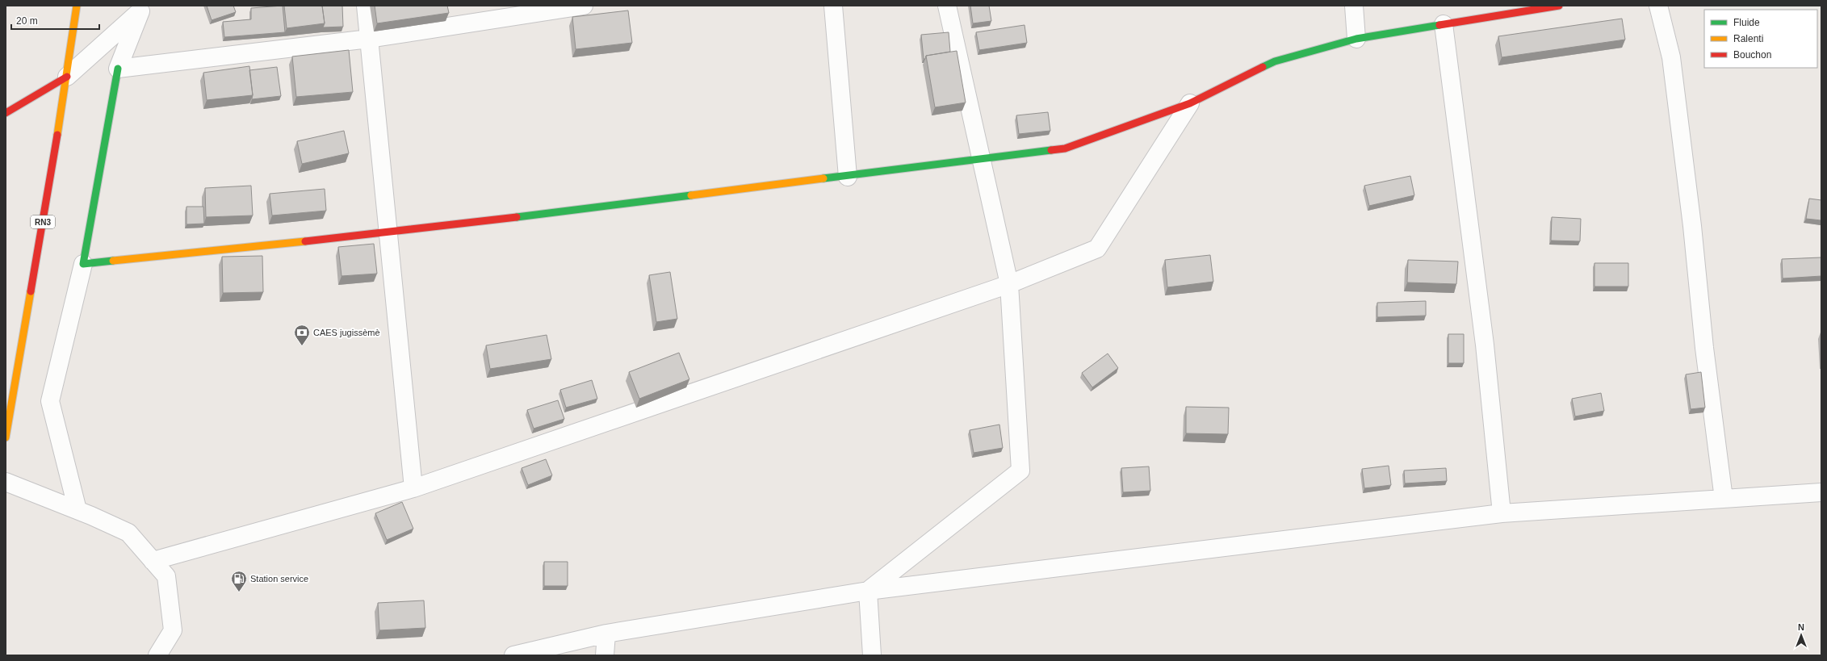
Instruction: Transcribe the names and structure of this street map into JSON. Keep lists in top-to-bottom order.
{
  "streets": {
    "main road": ["RN3"]
  },
  "places": {
    "bank": ["CAES jugissèmè"],
    "fuel station": ["Station service"]
  },
  "legend": ["Fluide", "Ralenti", "Bouchon"],
  "scale_bar": "20 m",
  "north": "top"
}
